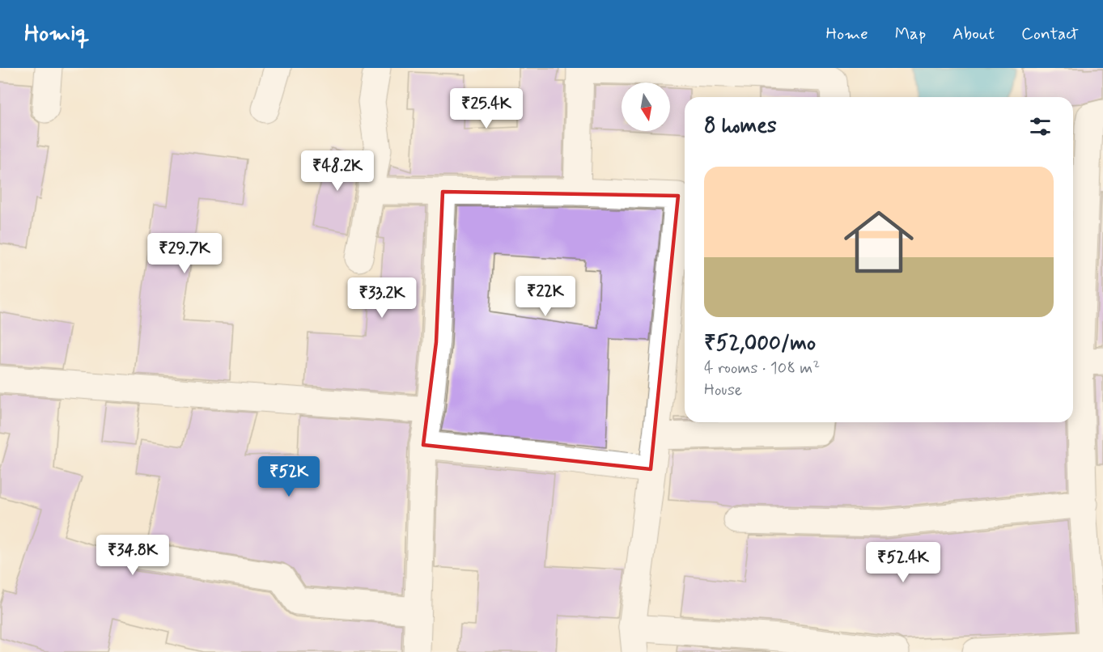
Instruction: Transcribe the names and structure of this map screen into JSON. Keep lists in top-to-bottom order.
{
  "north": "bottom",
  "page": {
    "header": "Homiq",
    "nav": [
      "Home",
      "Map",
      "About",
      "Contact"
    ],
    "price": [
      "₹25.4K",
      "₹48.2K",
      "₹29.7K",
      "₹22K",
      "₹33.2K",
      "₹52K",
      "₹34.8K",
      "₹52.4K"
    ],
    "heading": "8 homes",
    "list": [
      {
        "name": "₹52,000/mo",
        "note": "4 rooms · 108 m² · House"
      }
    ]
  }
}
